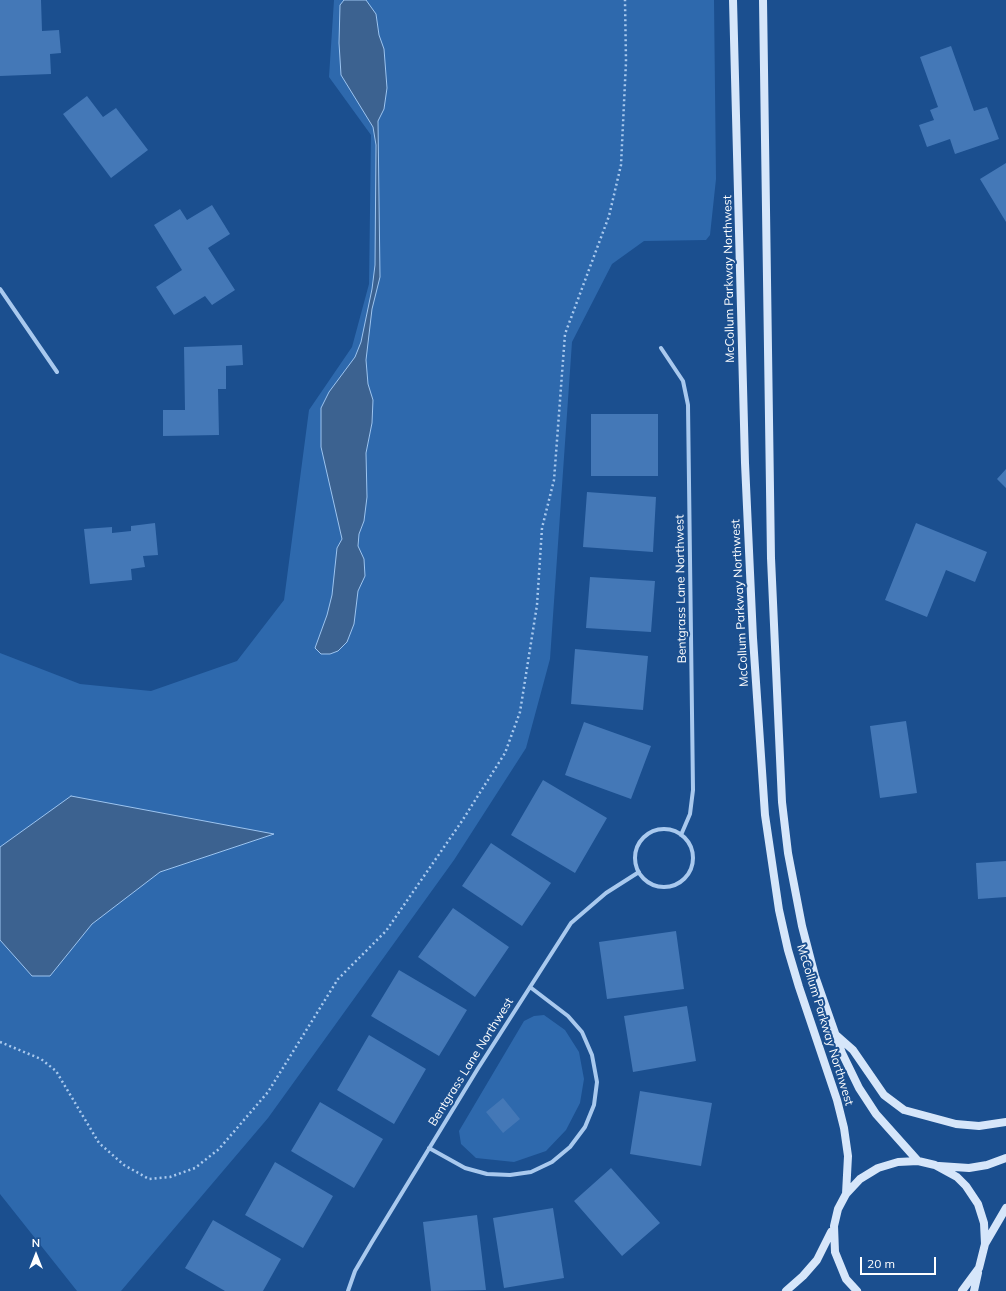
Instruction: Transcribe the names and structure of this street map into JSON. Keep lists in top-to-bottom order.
{
  "streets": {
    "street": ["McCollum Parkway Northwest", "Bentgrass Lane Northwest"]
  },
  "scale_bar": "20 m",
  "north": "top"
}
